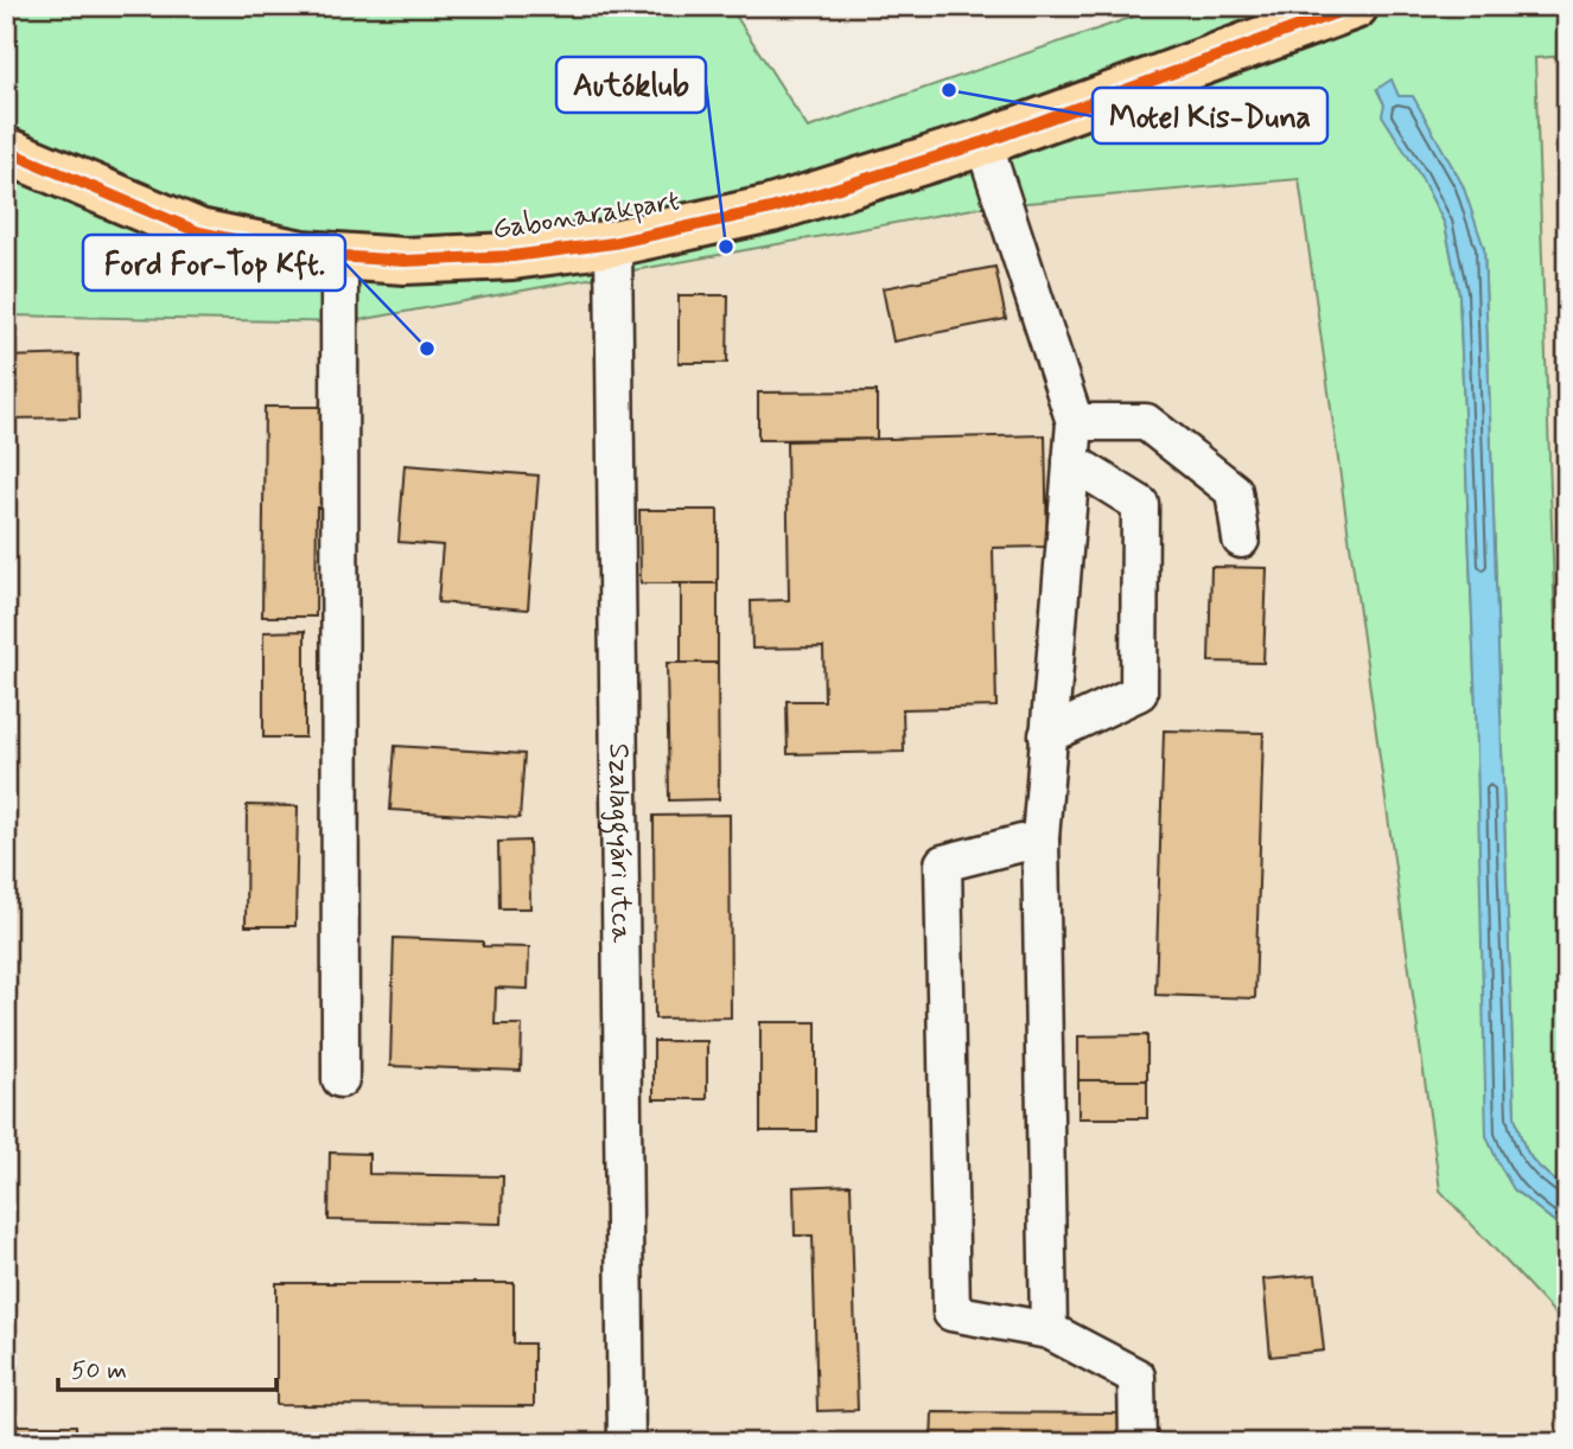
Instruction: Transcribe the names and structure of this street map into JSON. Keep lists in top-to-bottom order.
{
  "streets": {
    "main road": ["Gabonarakpart"],
    "lane": ["Szalaggyári utca"]
  },
  "crossings": [
    ["Gabonarakpart", "Szalaggyári utca"]
  ],
  "places": ["Motel Kis-Duna", "Autóklub", "Ford For-Top Kft."],
  "scale_bar": "50 m"
}
